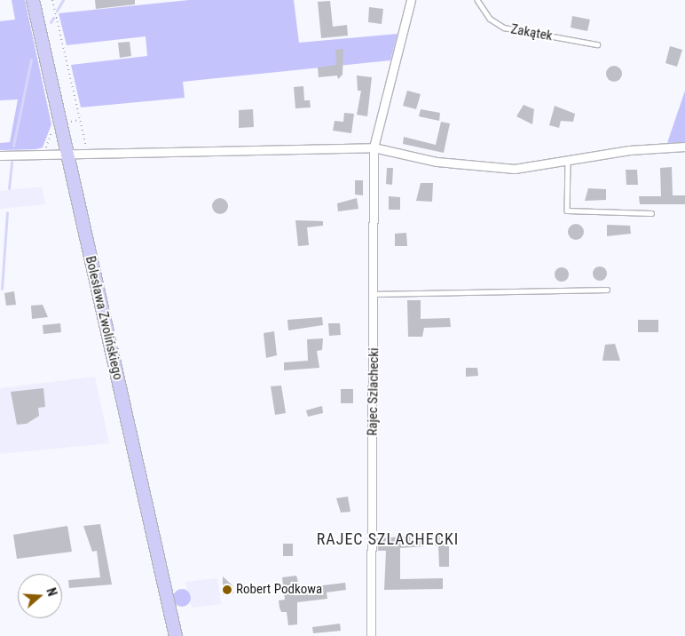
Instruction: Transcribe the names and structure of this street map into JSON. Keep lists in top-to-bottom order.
{
  "streets": {
    "main road": ["Bolesława Zwolińskiego"],
    "street": ["Rajec Szlachecki"],
    "lane": ["Zakątek"]
  },
  "districts": ["RAJEC SZLACHECKI"],
  "places": ["Robert Podkowa"],
  "north": "right"
}
